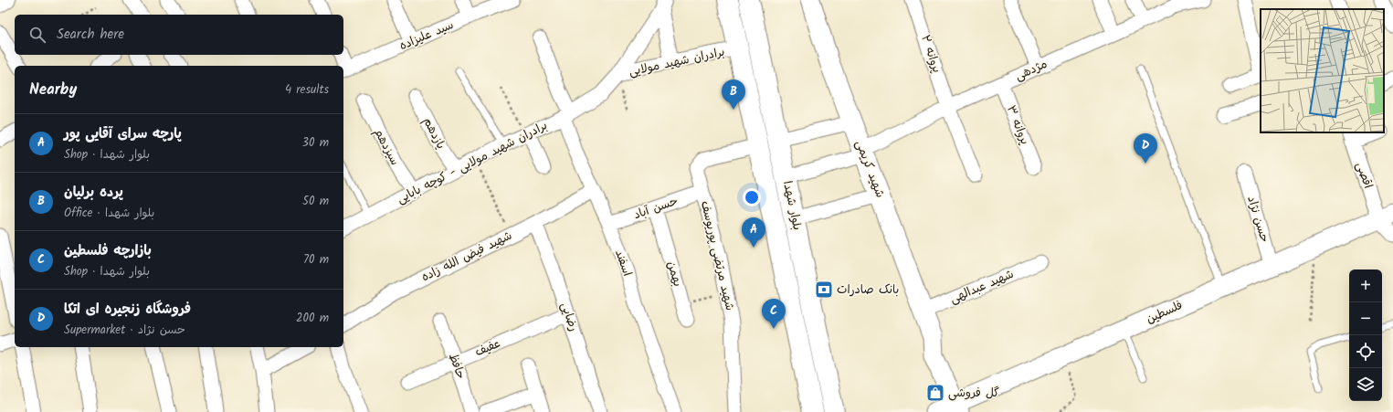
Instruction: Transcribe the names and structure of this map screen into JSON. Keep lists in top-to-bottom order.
{
  "streets": {
    "main road": ["شهید کریمی", "بلوار شهدا", "فلسطین"],
    "street": [
      "سید علیزاده",
      "پروانه ۲",
      "برادران شهید مولایی",
      "مژدهی",
      "پروانه ۳",
      "یازدهم",
      "سیزدهم",
      "برادران شهید مولایی - کوچه بابایی",
      "اقصی",
      "حسن آباد",
      "حسن نژاد",
      "شهید مرتضی پوریوسف",
      "شهید فیض الله زاده",
      "اسفند",
      "بهمن",
      "شهید عبدالهی",
      "رضایی",
      "عفیف",
      "حافظ"
    ]
  },
  "crossings": [
    ["پروانه ۲", "مژدهی"],
    ["برادران شهید مولایی", "برادران شهید مولایی - کوچه بابایی"],
    ["برادران شهید مولایی", "بلوار شهدا"],
    ["مژدهی", "پروانه ۳"],
    ["مژدهی", "شهید کریمی"],
    ["مژدهی", "بلوار شهدا"],
    ["یازدهم", "برادران شهید مولایی - کوچه بابایی"],
    ["سیزدهم", "برادران شهید مولایی - کوچه بابایی"],
    ["برادران شهید مولایی - کوچه بابایی", "اسفند"],
    ["شهید کریمی", "شهید عبدالهی"],
    ["شهید کریمی", "فلسطین"],
    ["اقصی", "فلسطین"],
    ["بلوار شهدا", "شهید مرتضی پوریوسف"],
    ["حسن آباد", "شهید مرتضی پوریوسف"],
    ["حسن آباد", "اسفند"],
    ["حسن آباد", "بهمن"],
    ["حسن نژاد", "فلسطین"],
    ["شهید فیض الله زاده", "اسفند"],
    ["شهید فیض الله زاده", "رضایی"],
    ["رضایی", "عفیف"],
    ["عفیف", "حافظ"]
  ],
  "places": {
    "bank": ["بانک صادرات"],
    "shop": ["گل فروشی"]
  },
  "page": {
    "search": "Search here",
    "heading": ["Nearby", "4 results"],
    "pins": [
      "B",
      "D",
      "A",
      "C"
    ],
    "list": [
      {
        "mark": "A",
        "name": "پارچه سرای آقایی پور",
        "note": "Shop · بلوار شهدا",
        "value": "30 m"
      },
      {
        "mark": "B",
        "name": "پرده برلیان",
        "note": "Office · بلوار شهدا",
        "value": "50 m"
      },
      {
        "mark": "C",
        "name": "بازارچه فلسطین",
        "note": "Shop · بلوار شهدا",
        "value": "70 m"
      },
      {
        "mark": "D",
        "name": "فروشگاه زنجیره ای اتکا",
        "note": "Supermarket · حسن نژاد",
        "value": "200 m"
      }
    ],
    "map_buttons": ["+", "−"]
  }
}
